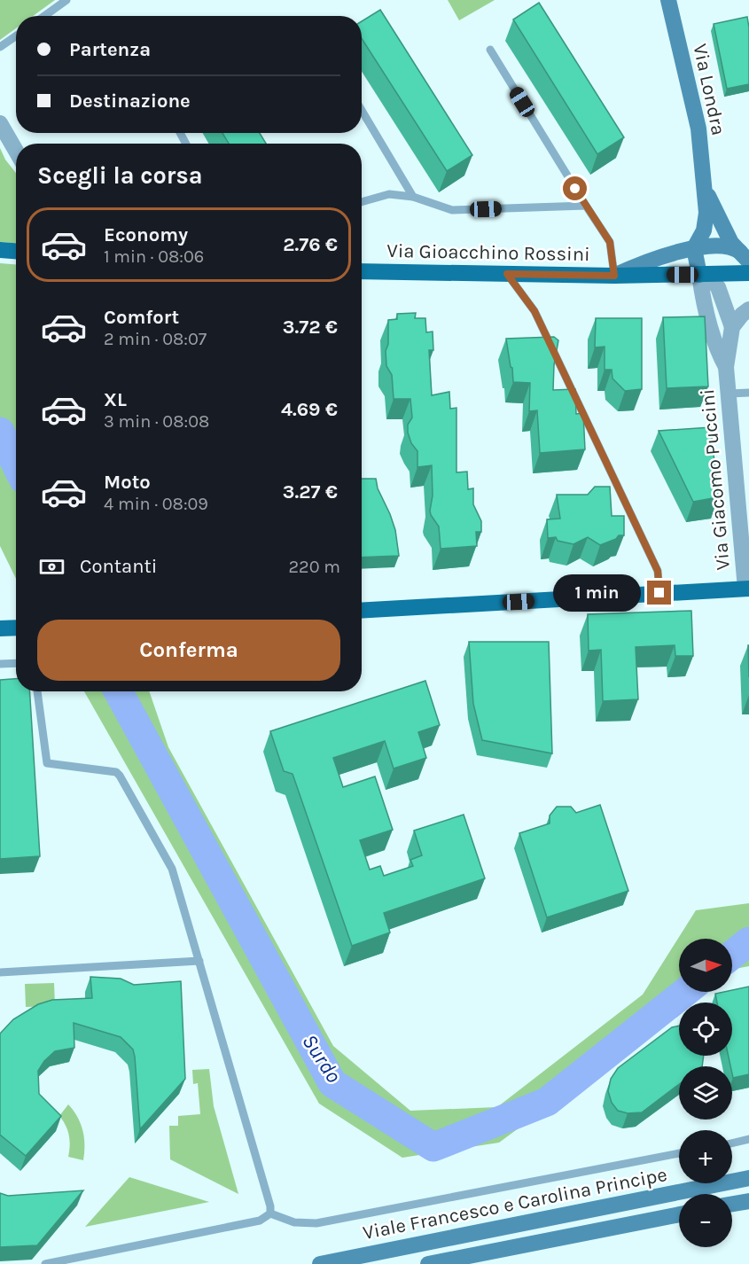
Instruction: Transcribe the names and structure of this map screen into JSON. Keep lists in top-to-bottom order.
{
  "streets": {
    "main road": ["Via Gioacchino Rossini"],
    "street": ["Via Londra", "Via Giacomo Puccini", "Viale Francesco e Carolina Principe"]
  },
  "crossings": [
    ["Via Gioacchino Rossini", "Via Giacomo Puccini"]
  ],
  "water": ["Surdo"],
  "north": "right",
  "page": {
    "banner": ["Partenza", "Destinazione"],
    "heading": "Scegli la corsa",
    "list": [
      {
        "name": "Economy",
        "note": "1 min · 08:06",
        "value": "2.76 €"
      },
      {
        "name": "Comfort",
        "note": "2 min · 08:07",
        "value": "3.72 €"
      },
      {
        "name": "XL",
        "note": "3 min · 08:08",
        "value": "4.69 €"
      },
      {
        "name": "Moto",
        "note": "4 min · 08:09",
        "value": "3.27 €"
      }
    ],
    "pay": ["Contanti", "220 m"],
    "bubble": "1 min",
    "buttons": "Conferma",
    "map_buttons": ["+", "−"]
  }
}
